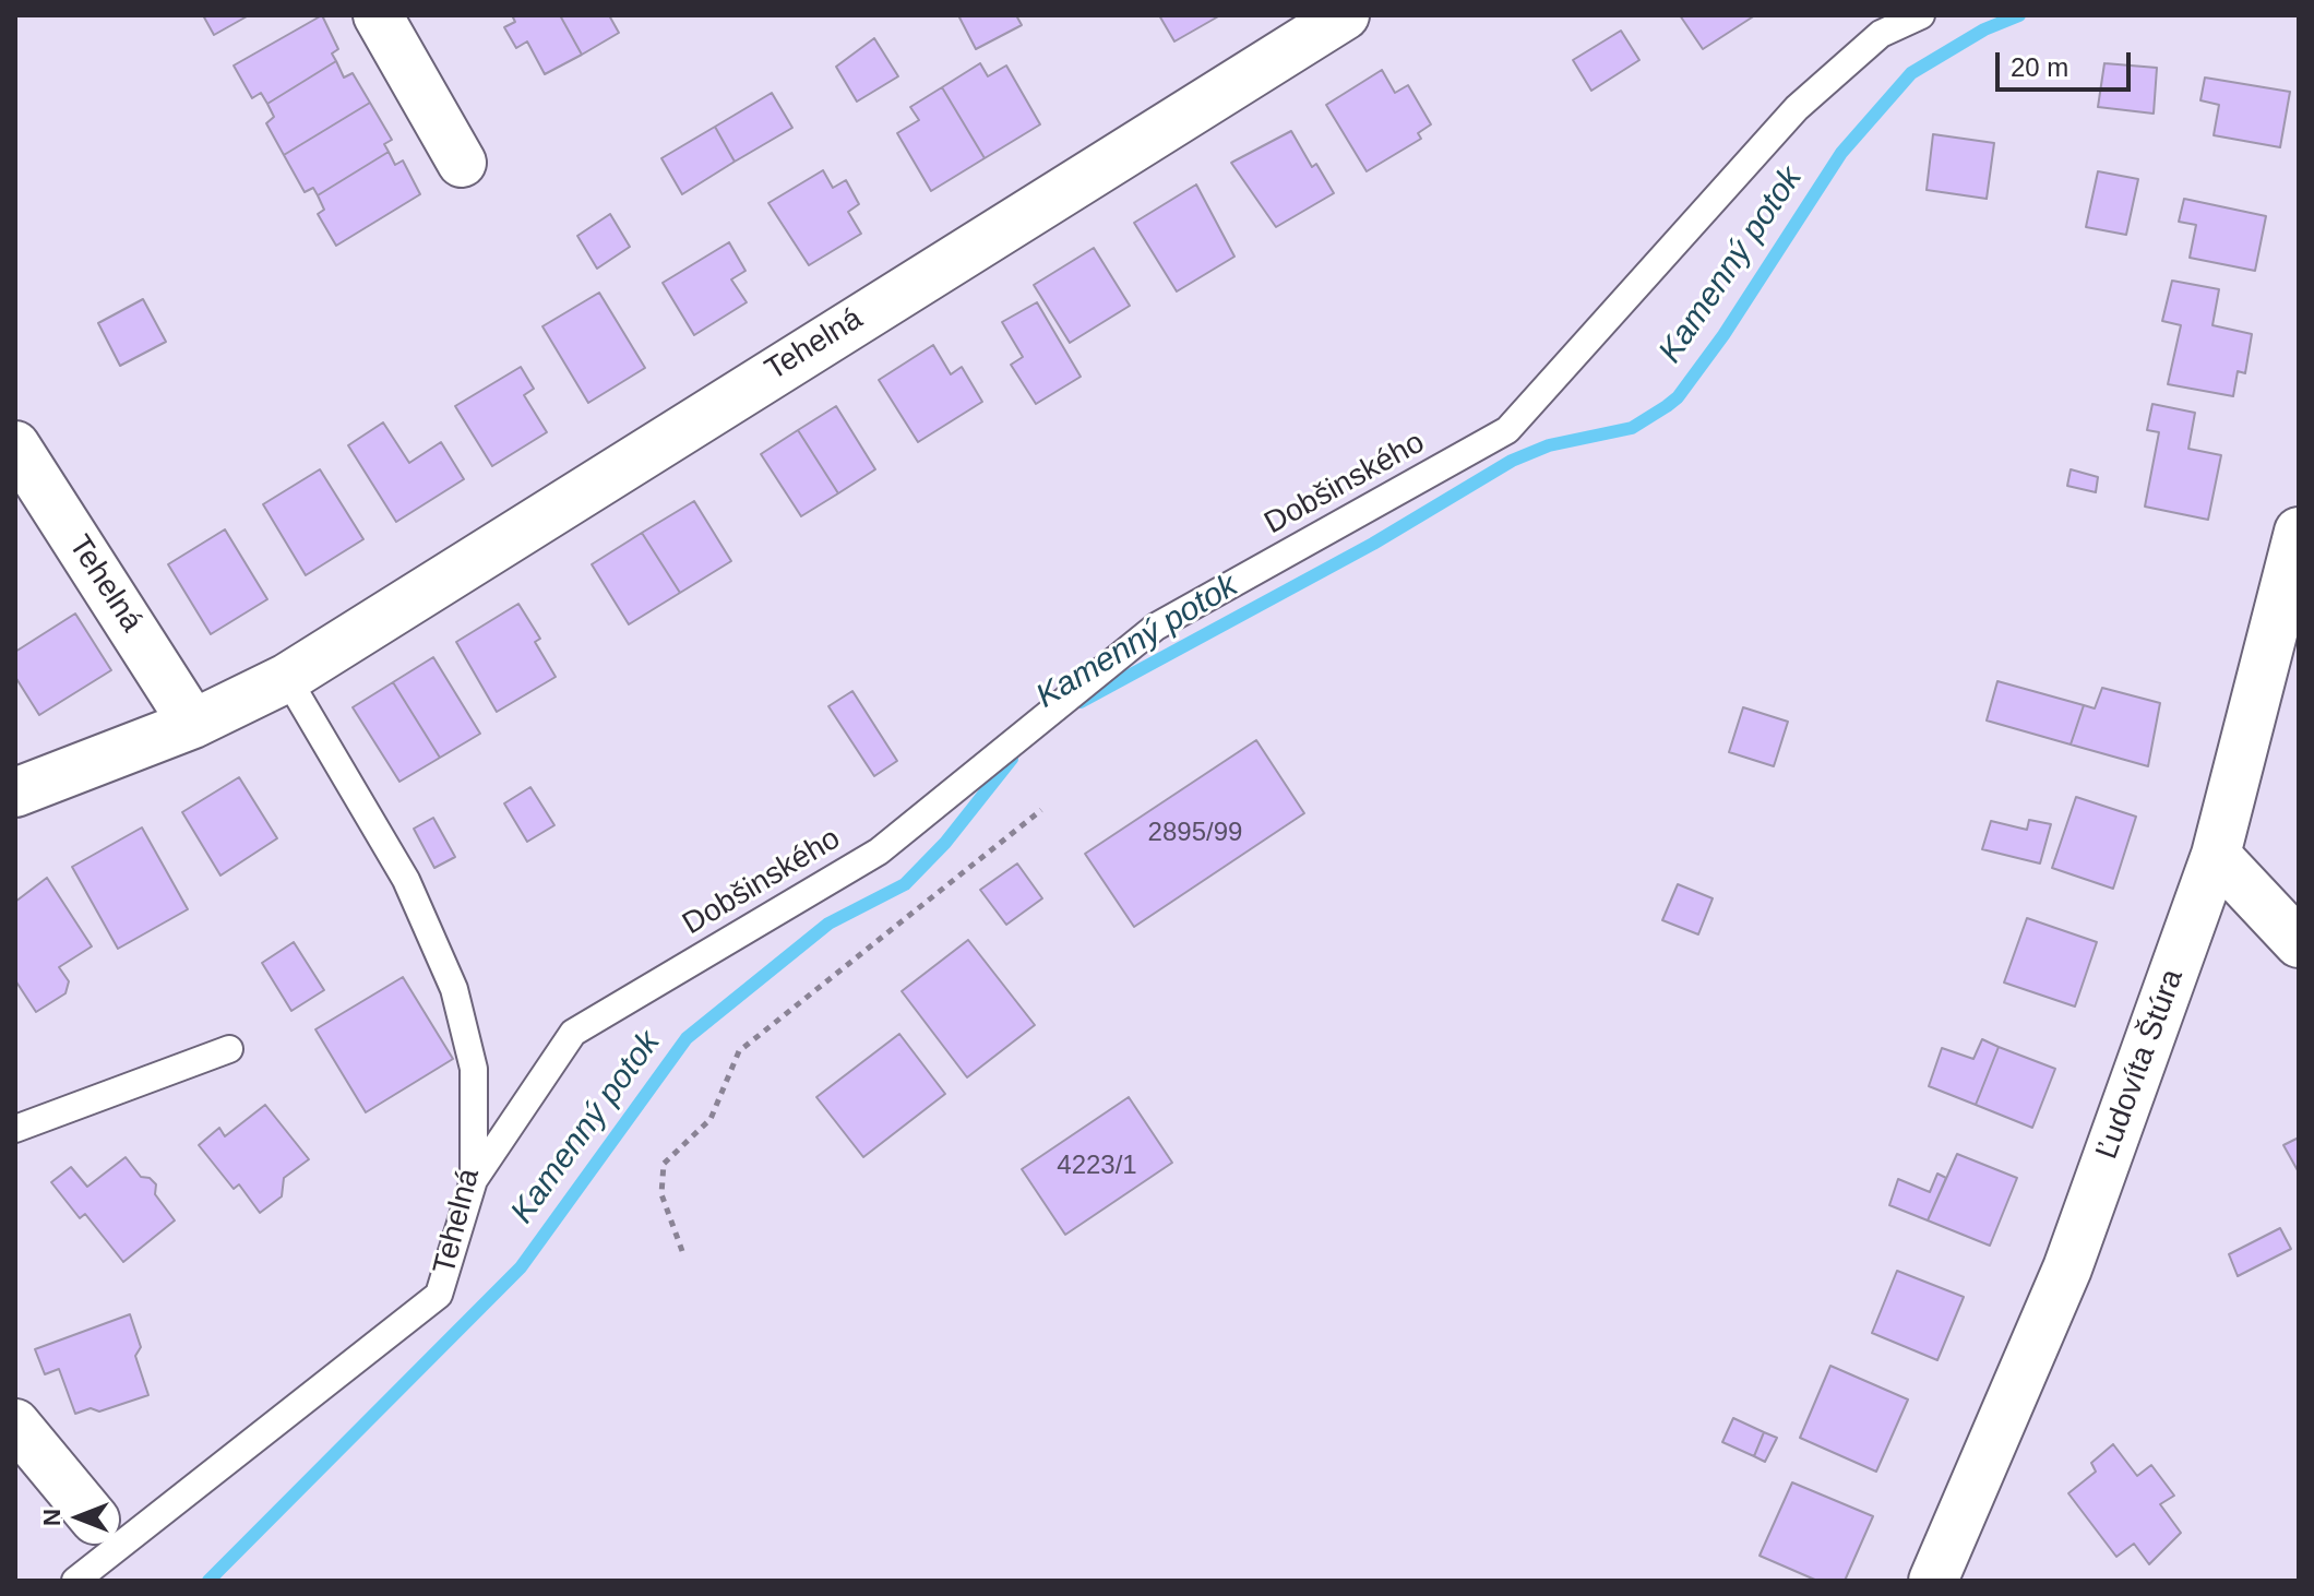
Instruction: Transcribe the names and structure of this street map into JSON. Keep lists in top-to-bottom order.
{
  "streets": {
    "street": ["Tehelná", "Ľudovíta Štúra"],
    "lane": ["Dobšinského"]
  },
  "crossings": [
    ["Tehelná", "Dobšinského"]
  ],
  "water": ["Kamenný potok"],
  "house_numbers": ["2895/99", "4223/1"],
  "scale_bar": "20 m",
  "north": "left"
}
